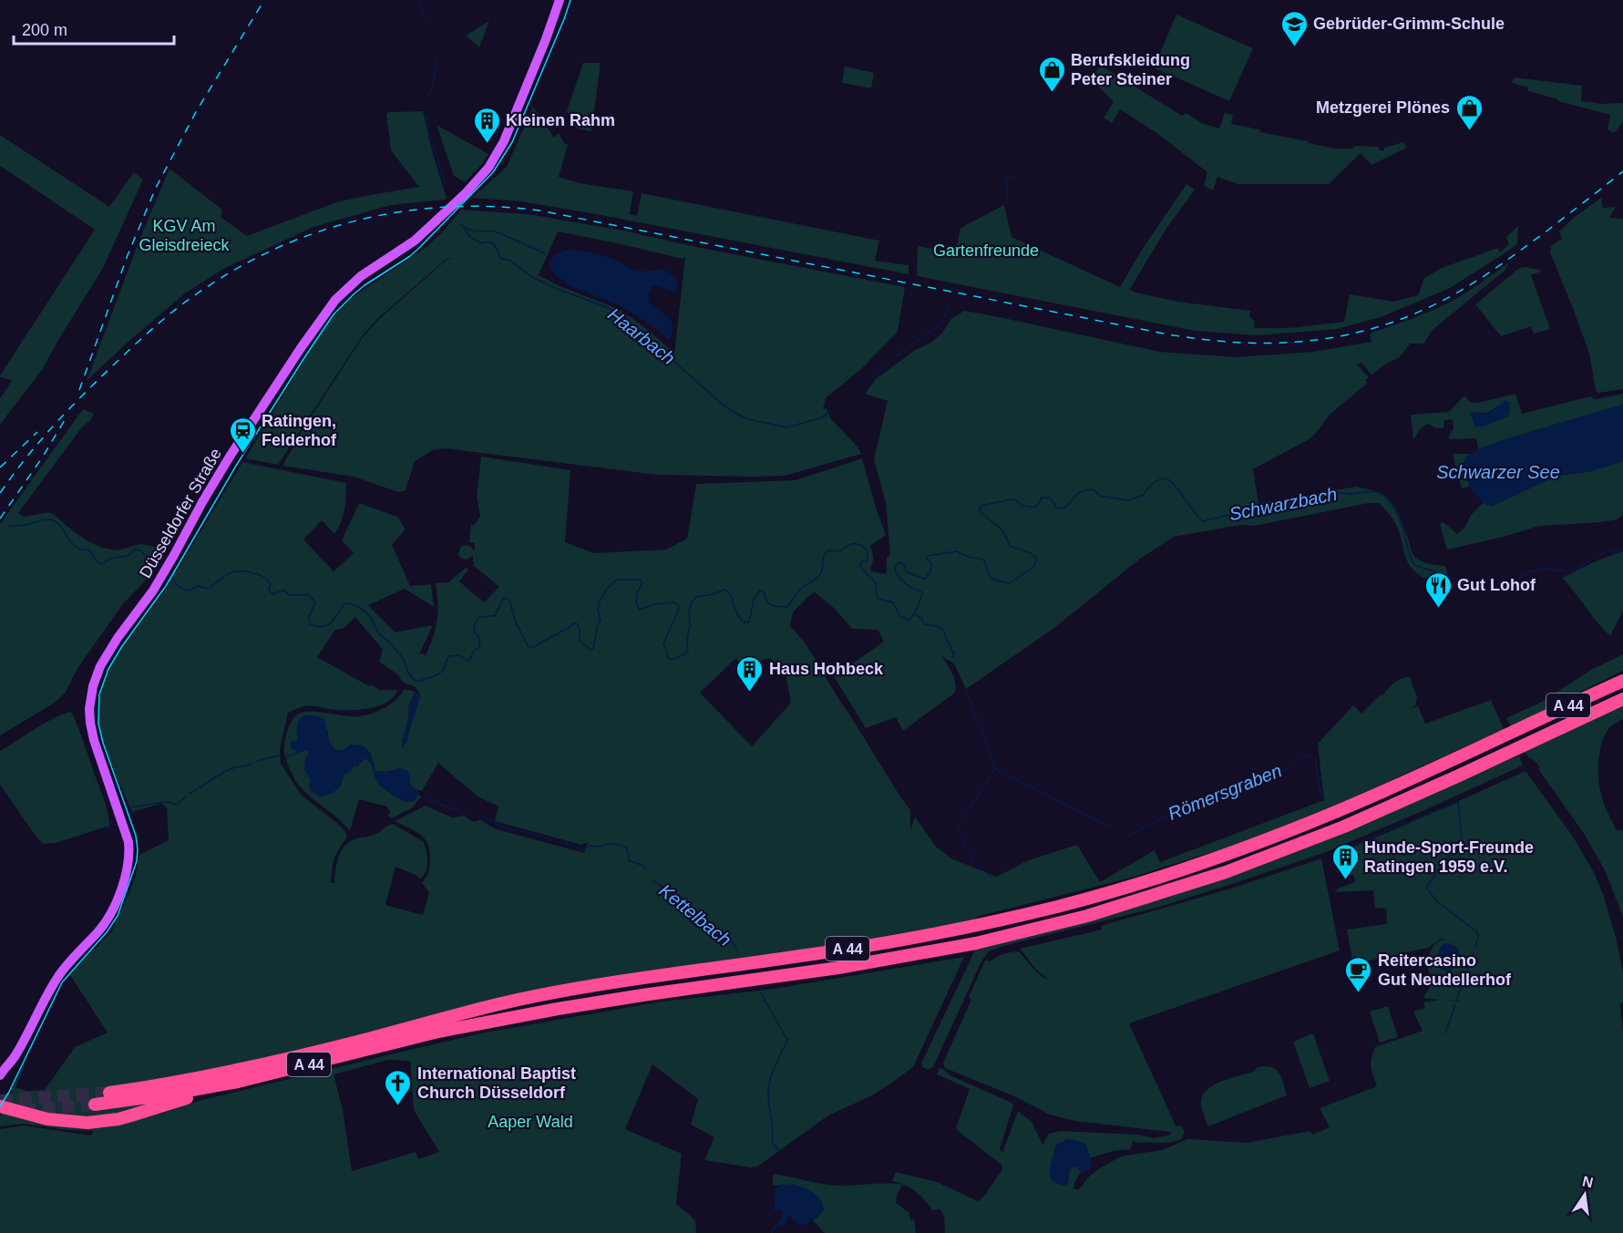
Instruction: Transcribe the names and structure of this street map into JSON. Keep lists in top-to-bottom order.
{
  "streets": {
    "highway": ["A 44"],
    "main road": ["Düsseldorfer Straße"]
  },
  "water": [
    "Haarbach",
    "Schwarzer See",
    "Schwarzbach",
    "Römersgraben",
    "Kettelbach"
  ],
  "parks": ["KGV Am Gleisdreieck", "Gartenfreunde", "Aaper Wald"],
  "places": {
    "school or university": ["Gebrüder-Grimm-Schule"],
    "shop": ["Berufskleidung Peter Steiner", "Metzgerei Plönes"],
    "building": ["Kleinen Rahm", "Haus Hohbeck", "Hunde-Sport-Freunde Ratingen 1959 e.V."],
    "station": ["Ratingen, Felderhof"],
    "restaurant": ["Gut Lohof"],
    "cafe": ["Reitercasino Gut Neudellerhof"],
    "church": ["International Baptist Church Düsseldorf"]
  },
  "scale_bar": "200 m",
  "north": "top"
}
